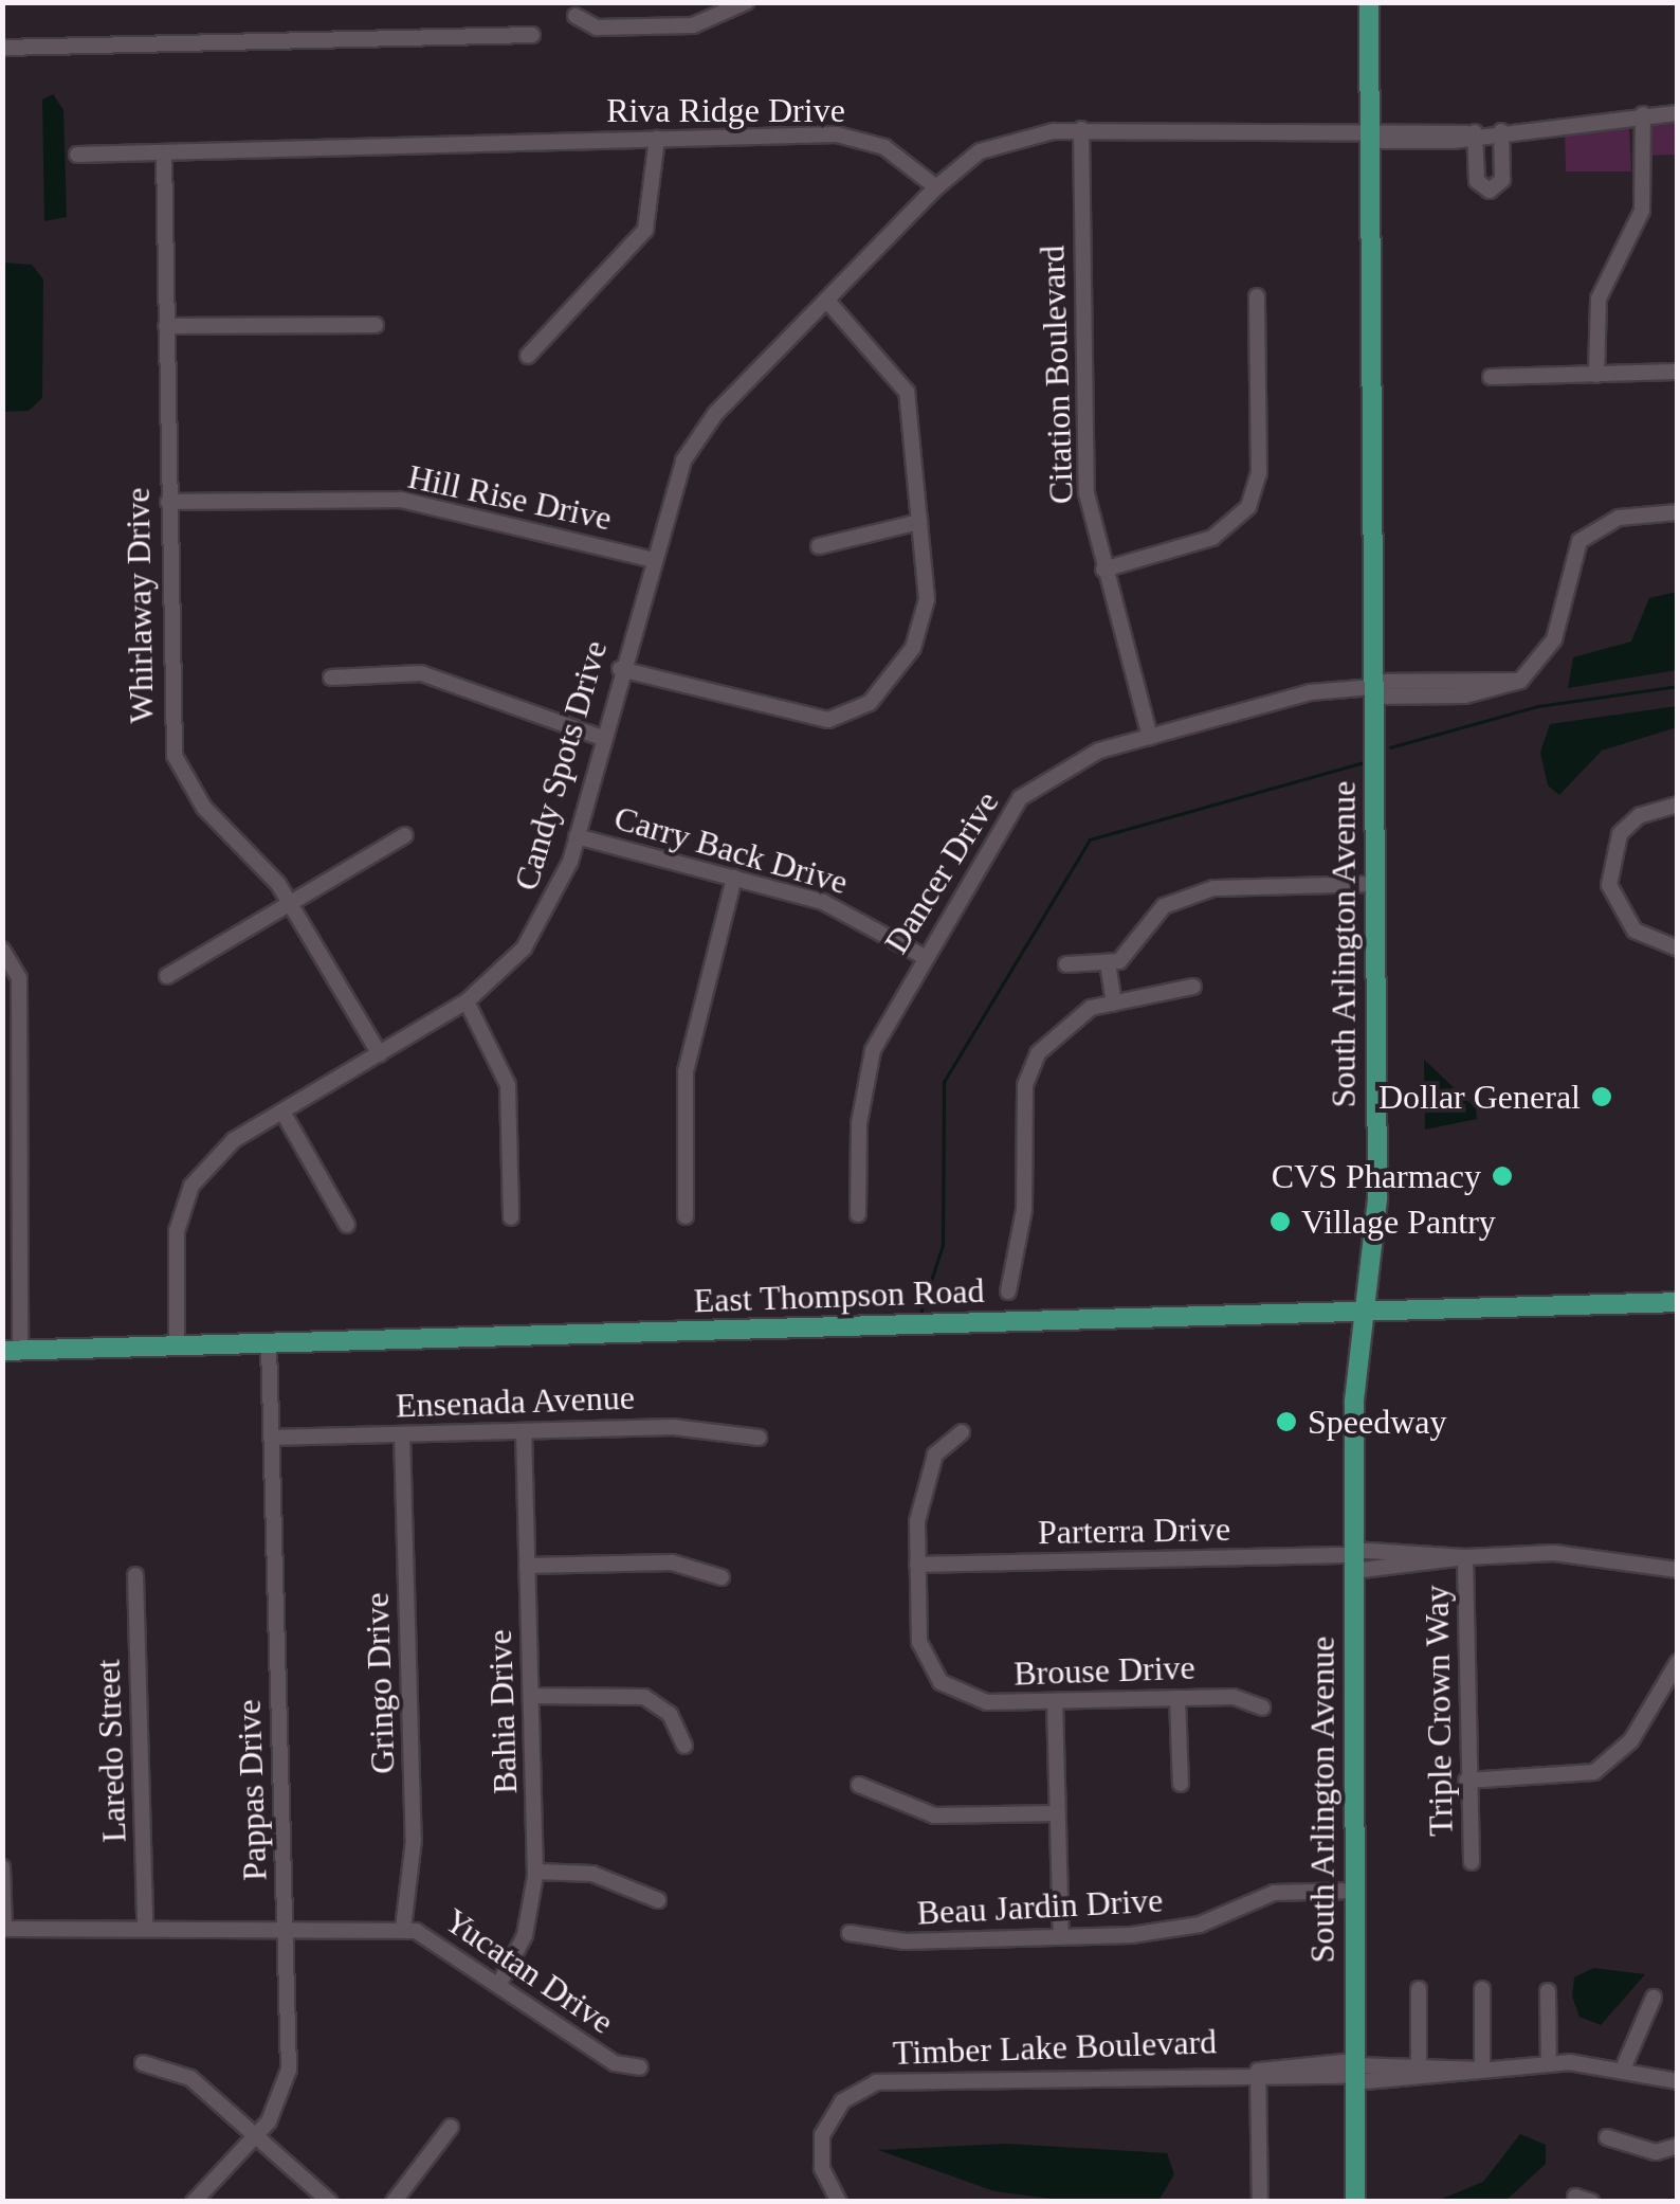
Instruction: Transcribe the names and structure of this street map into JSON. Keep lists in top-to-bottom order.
{
  "streets": {
    "main road": ["South Arlington Avenue", "East Thompson Road"],
    "street": [
      "Riva Ridge Drive",
      "Citation Boulevard",
      "Hill Rise Drive",
      "Whirlaway Drive",
      "Candy Spots Drive",
      "Carry Back Drive",
      "Dancer Drive",
      "Ensenada Avenue",
      "Parterra Drive",
      "Brouse Drive",
      "Gringo Drive",
      "Triple Crown Way",
      "Bahia Drive",
      "Laredo Street",
      "Pappas Drive",
      "Beau Jardin Drive",
      "Yucatan Drive",
      "Timber Lake Boulevard"
    ]
  },
  "crossings": [
    ["Riva Ridge Drive", "Whirlaway Drive"],
    ["Riva Ridge Drive", "Candy Spots Drive"],
    ["Citation Boulevard", "Dancer Drive"],
    ["Hill Rise Drive", "Whirlaway Drive"],
    ["Hill Rise Drive", "Candy Spots Drive"],
    ["Whirlaway Drive", "Candy Spots Drive"],
    ["Candy Spots Drive", "Carry Back Drive"],
    ["Candy Spots Drive", "East Thompson Road"],
    ["Carry Back Drive", "Dancer Drive"],
    ["Dancer Drive", "South Arlington Avenue"],
    ["South Arlington Avenue", "East Thompson Road"],
    ["South Arlington Avenue", "Parterra Drive"],
    ["South Arlington Avenue", "Beau Jardin Drive"],
    ["South Arlington Avenue", "Timber Lake Boulevard"],
    ["East Thompson Road", "Pappas Drive"],
    ["Ensenada Avenue", "Gringo Drive"],
    ["Ensenada Avenue", "Bahia Drive"],
    ["Ensenada Avenue", "Pappas Drive"],
    ["Parterra Drive", "Brouse Drive"],
    ["Parterra Drive", "Triple Crown Way"],
    ["Gringo Drive", "Yucatan Drive"],
    ["Bahia Drive", "Yucatan Drive"],
    ["Laredo Street", "Yucatan Drive"],
    ["Pappas Drive", "Yucatan Drive"]
  ],
  "places": [
    "Dollar General",
    "CVS Pharmacy",
    "Village Pantry",
    "Speedway"
  ]
}
